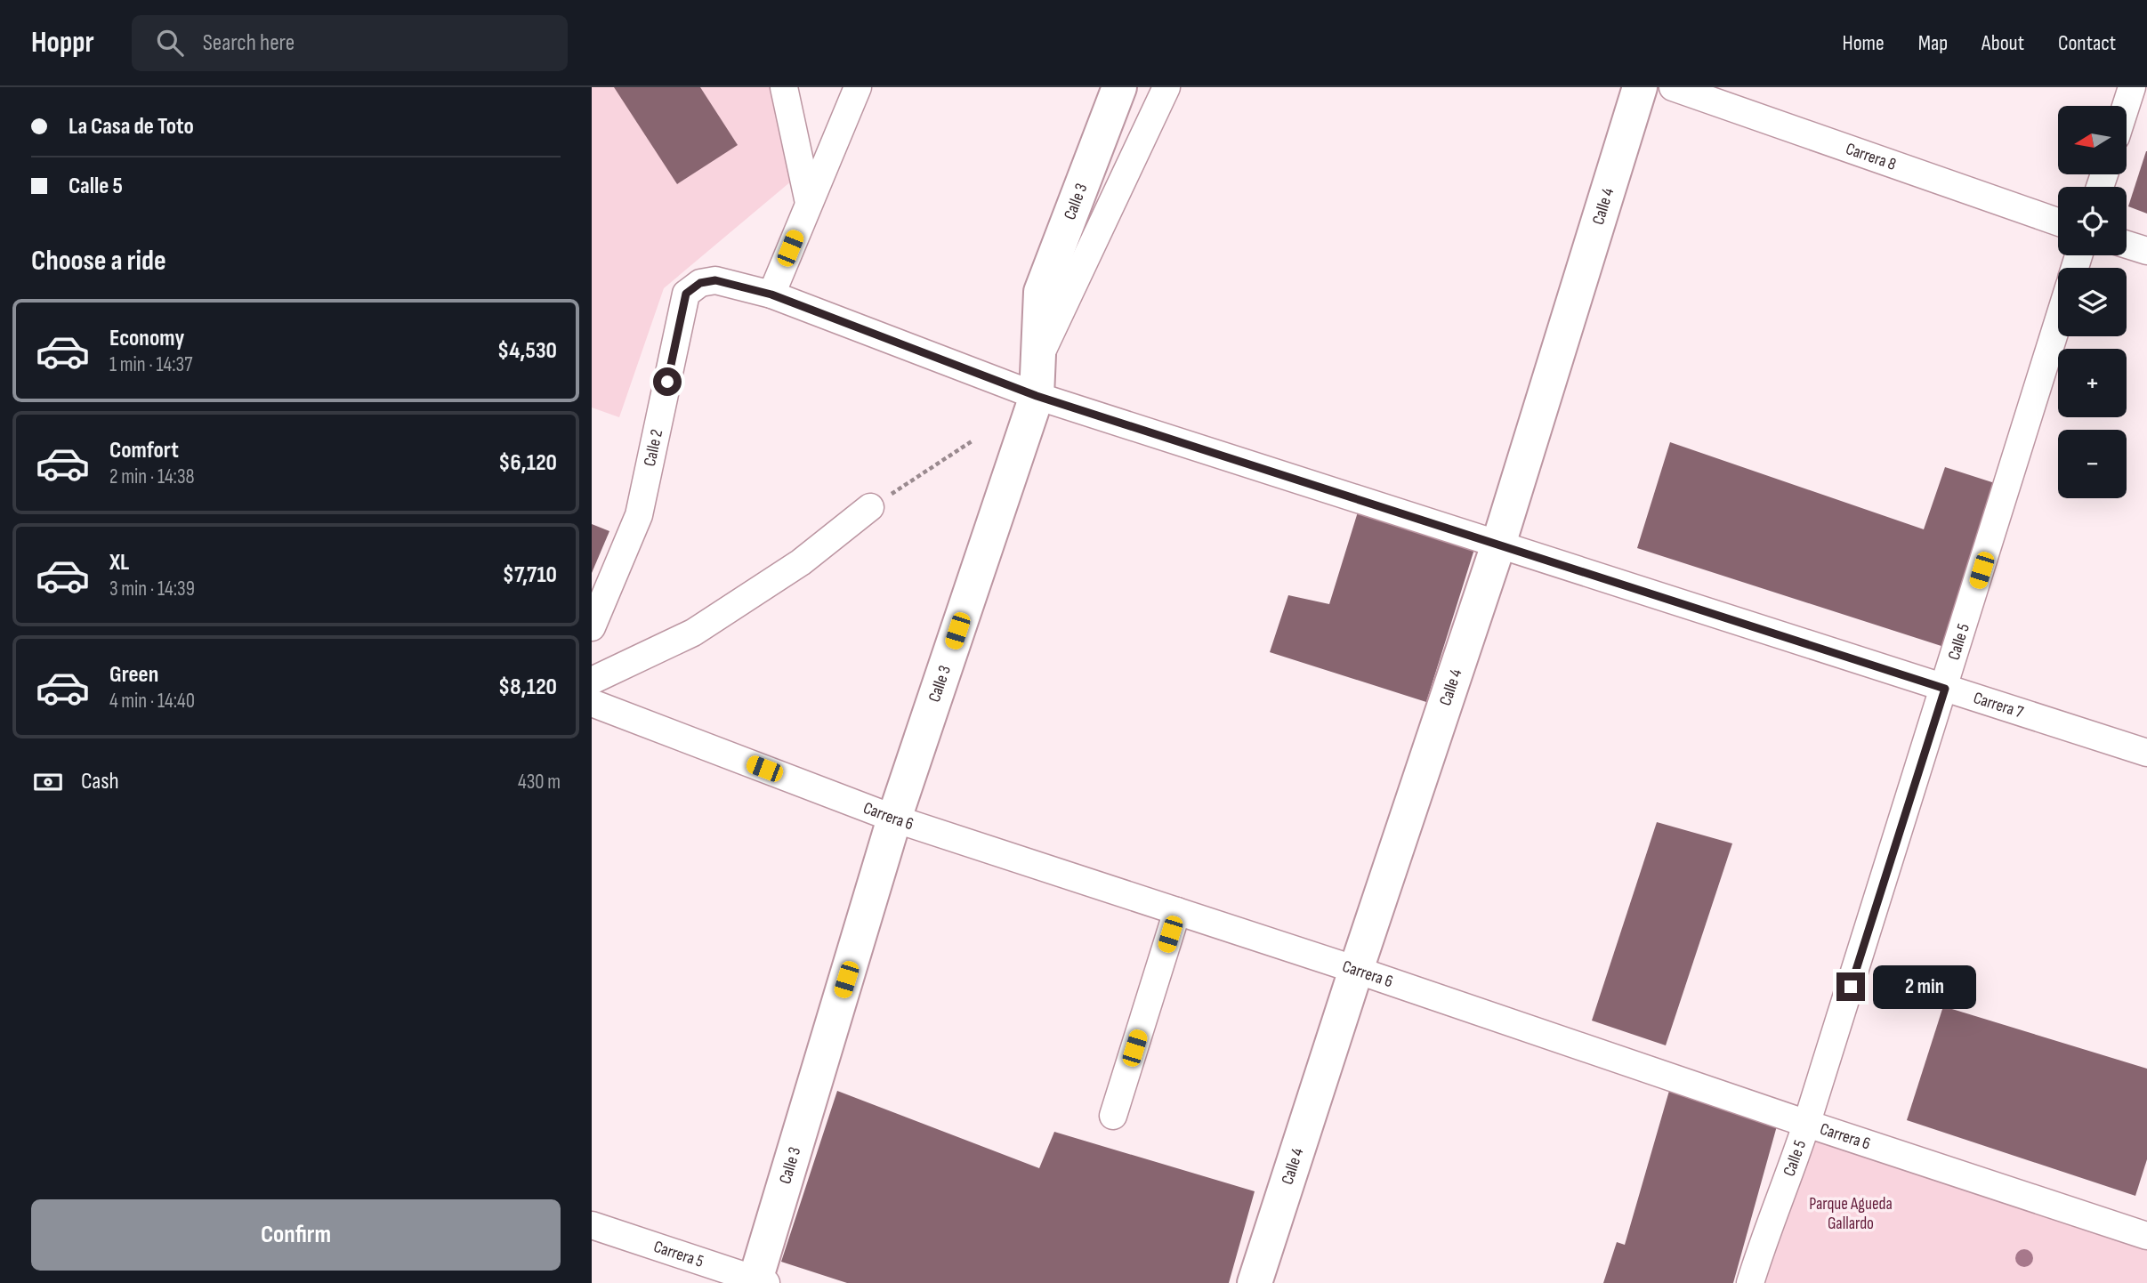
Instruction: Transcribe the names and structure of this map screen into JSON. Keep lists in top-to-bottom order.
{
  "streets": {
    "main road": ["Calle 3", "Calle 4"],
    "street": [
      "Carrera 8",
      "Calle 2",
      "Calle 5",
      "Carrera 7",
      "Carrera 6",
      "Carrera 5"
    ]
  },
  "crossings": [
    ["Calle 3", "Carrera 7"],
    ["Calle 3", "Carrera 6"],
    ["Calle 3", "Carrera 5"],
    ["Calle 4", "Carrera 7"],
    ["Calle 4", "Carrera 6"],
    ["Calle 2", "Carrera 7"],
    ["Calle 5", "Carrera 7"],
    ["Calle 5", "Carrera 6"]
  ],
  "parks": ["Parque Agueda Gallardo"],
  "north": "left",
  "page": {
    "header": "Hoppr",
    "search": "Search here",
    "nav": [
      "Home",
      "Map",
      "About",
      "Contact"
    ],
    "banner": ["La Casa de Toto", "Calle 5"],
    "map_buttons": ["+", "−"],
    "heading": "Choose a ride",
    "list": [
      {
        "name": "Economy",
        "note": "1 min · 14:37",
        "value": "$4,530"
      },
      {
        "name": "Comfort",
        "note": "2 min · 14:38",
        "value": "$6,120"
      },
      {
        "name": "XL",
        "note": "3 min · 14:39",
        "value": "$7,710"
      },
      {
        "name": "Green",
        "note": "4 min · 14:40",
        "value": "$8,120"
      }
    ],
    "pay": ["Cash", "430 m"],
    "bubble": "2 min",
    "buttons": "Confirm"
  }
}
